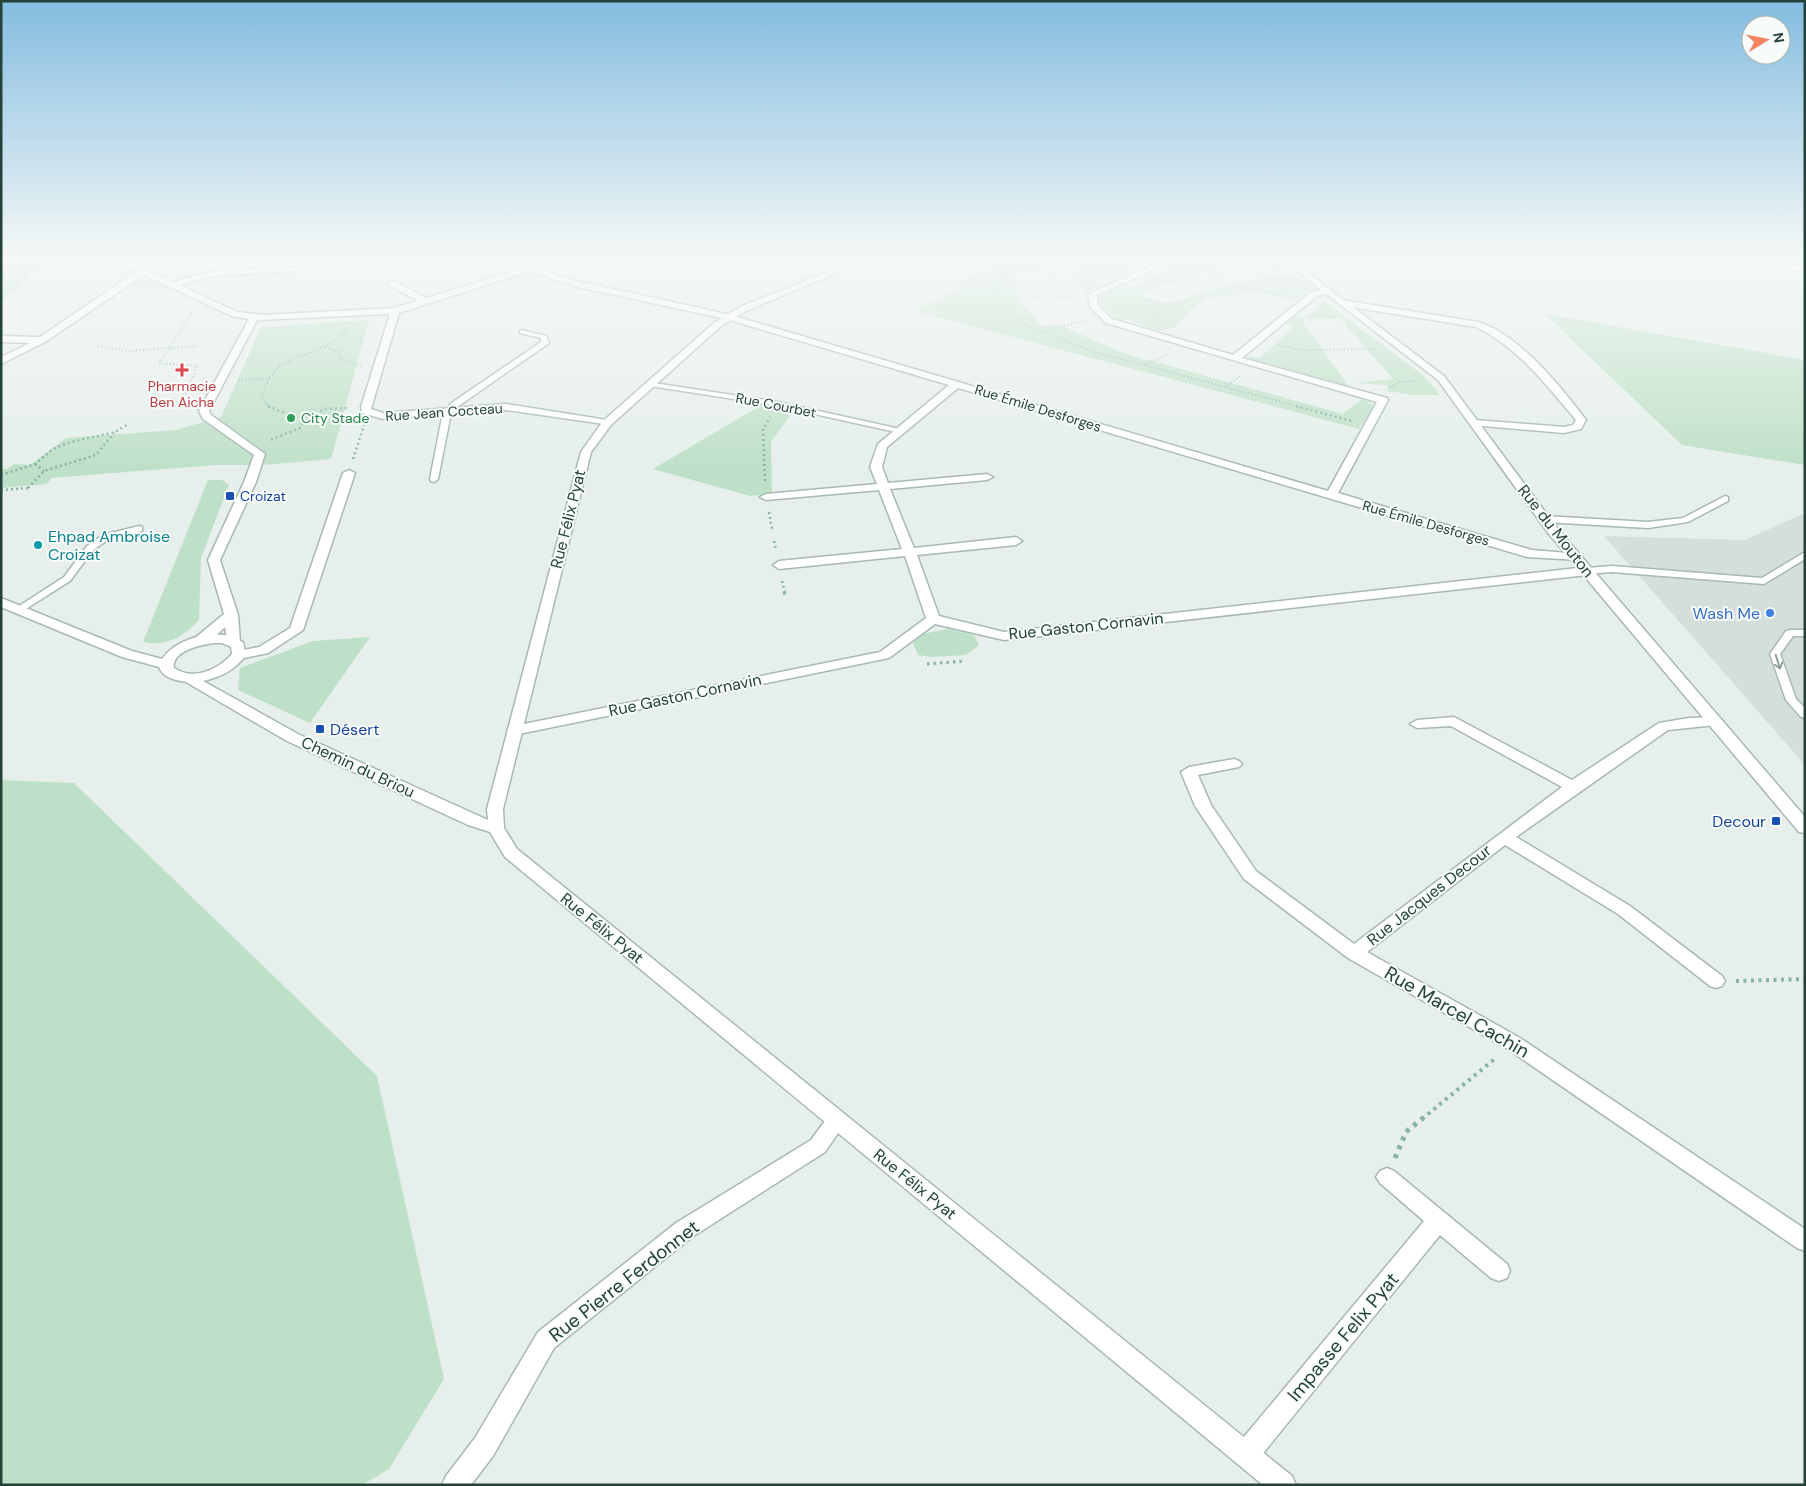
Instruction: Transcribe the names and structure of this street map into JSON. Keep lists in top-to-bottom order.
{
  "streets": {
    "street": [
      "Rue Émile Desforges",
      "Rue Jean Cocteau",
      "Rue Félix Pyat",
      "Rue du Mouton",
      "Rue Gaston Cornavin",
      "Chemin du Briou",
      "Rue Jacques Decour",
      "Rue Marcel Cachin",
      "Rue Pierre Ferdonnet",
      "Impasse Felix Pyat"
    ],
    "lane": ["Rue Courbet"]
  },
  "crossings": [
    ["Rue Courbet", "Rue Félix Pyat"],
    ["Rue Émile Desforges", "Rue du Mouton"],
    ["Rue Jean Cocteau", "Rue Félix Pyat"],
    ["Rue Félix Pyat", "Rue Gaston Cornavin"],
    ["Rue Félix Pyat", "Chemin du Briou"],
    ["Rue Félix Pyat", "Rue Pierre Ferdonnet"],
    ["Rue Félix Pyat", "Impasse Felix Pyat"],
    ["Rue du Mouton", "Rue Gaston Cornavin"],
    ["Rue du Mouton", "Rue Jacques Decour"],
    ["Rue Jacques Decour", "Rue Marcel Cachin"]
  ],
  "places": {
    "health": ["Pharmacie Ben Aicha"],
    "other": ["City Stade", "Ehpad Ambroise Croizat", "Wash Me"],
    "transit": ["Croizat", "Désert", "Decour"]
  },
  "north": "right"
}
